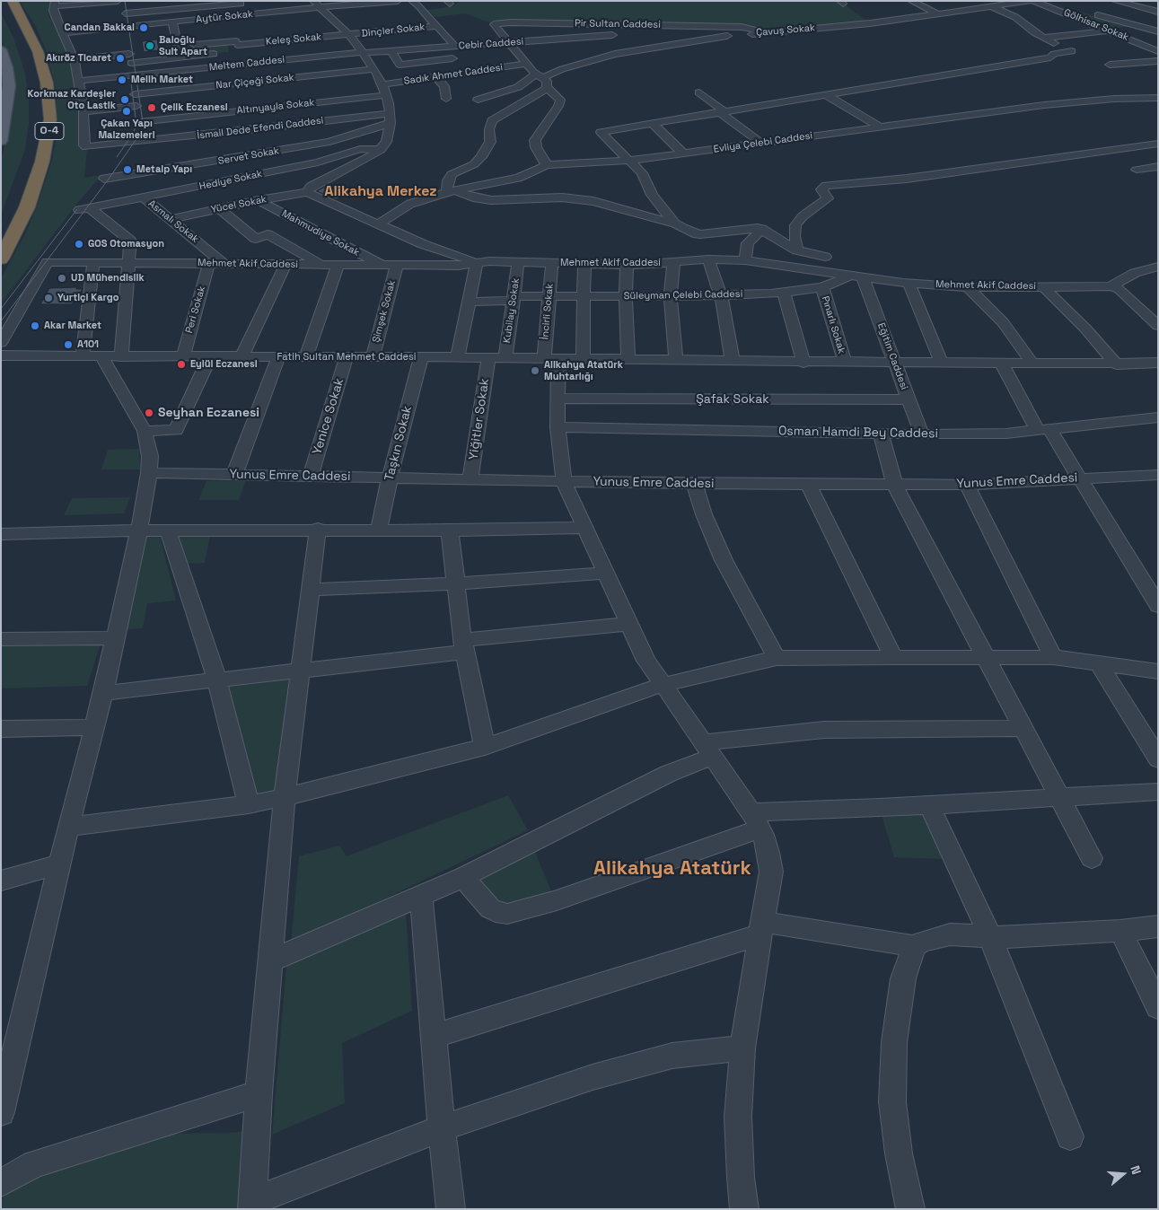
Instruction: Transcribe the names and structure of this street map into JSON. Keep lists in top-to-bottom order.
{
  "streets": {
    "highway": ["O-4"],
    "street": [
      "Aytür Sokak",
      "Pir Sultan Caddesi",
      "Gölhisar Sokak",
      "Dinçler Sokak",
      "Çavuş Sokak",
      "Keleş Sokak",
      "Cebir Caddesi",
      "Meltem Caddesi",
      "Sadık Ahmet Caddesi",
      "Nar Çiçeği Sokak",
      "Altınyayla Sokak",
      "İsmail Dede Efendi Caddesi",
      "Evliya Çelebi Caddesi",
      "Servet Sokak",
      "Hediye Sokak",
      "Yücel Sokak",
      "Asmalı Sokak",
      "Mahmudiye Sokak",
      "Mehmet Akif Caddesi",
      "Süleyman Çelebi Caddesi",
      "Peri Sokak",
      "Kubilay Sokak",
      "Şimşek Sokak",
      "İncirli Sokak",
      "Pınarlı Sokak",
      "Eğitim Caddesi",
      "Fatih Sultan Mehmet Caddesi",
      "Şafak Sokak",
      "Yenice Sokak",
      "Yiğitler Sokak",
      "Osman Hamdi Bey Caddesi",
      "Taşkın Sokak",
      "Yunus Emre Caddesi"
    ]
  },
  "crossings": [
    ["Aytür Sokak", "Keleş Sokak"],
    ["Aytür Sokak", "Meltem Caddesi"],
    ["Pir Sultan Caddesi", "Çavuş Sokak"],
    ["Pir Sultan Caddesi", "Cebir Caddesi"],
    ["Gölhisar Sokak", "Çavuş Sokak"],
    ["Dinçler Sokak", "Keleş Sokak"],
    ["Çavuş Sokak", "Cebir Caddesi"],
    ["Çavuş Sokak", "Sadık Ahmet Caddesi"],
    ["Keleş Sokak", "Meltem Caddesi"],
    ["Cebir Caddesi", "Meltem Caddesi"],
    ["Altınyayla Sokak", "İsmail Dede Efendi Caddesi"],
    ["İsmail Dede Efendi Caddesi", "Servet Sokak"],
    ["Hediye Sokak", "Asmalı Sokak"],
    ["Hediye Sokak", "Mehmet Akif Caddesi"],
    ["Yücel Sokak", "Asmalı Sokak"],
    ["Yücel Sokak", "Mahmudiye Sokak"],
    ["Asmalı Sokak", "Mehmet Akif Caddesi"],
    ["Mahmudiye Sokak", "Mehmet Akif Caddesi"],
    ["Mehmet Akif Caddesi", "Süleyman Çelebi Caddesi"],
    ["Mehmet Akif Caddesi", "Peri Sokak"],
    ["Mehmet Akif Caddesi", "Kubilay Sokak"],
    ["Mehmet Akif Caddesi", "Şimşek Sokak"],
    ["Mehmet Akif Caddesi", "İncirli Sokak"],
    ["Mehmet Akif Caddesi", "Eğitim Caddesi"],
    ["Süleyman Çelebi Caddesi", "Kubilay Sokak"],
    ["Süleyman Çelebi Caddesi", "İncirli Sokak"],
    ["Süleyman Çelebi Caddesi", "Pınarlı Sokak"],
    ["Süleyman Çelebi Caddesi", "Eğitim Caddesi"],
    ["Peri Sokak", "Fatih Sultan Mehmet Caddesi"],
    ["Kubilay Sokak", "Fatih Sultan Mehmet Caddesi"],
    ["Şimşek Sokak", "Fatih Sultan Mehmet Caddesi"],
    ["İncirli Sokak", "Fatih Sultan Mehmet Caddesi"],
    ["İncirli Sokak", "Şafak Sokak"],
    ["İncirli Sokak", "Osman Hamdi Bey Caddesi"],
    ["İncirli Sokak", "Yunus Emre Caddesi"],
    ["Pınarlı Sokak", "Fatih Sultan Mehmet Caddesi"],
    ["Eğitim Caddesi", "Fatih Sultan Mehmet Caddesi"],
    ["Eğitim Caddesi", "Şafak Sokak"],
    ["Eğitim Caddesi", "Osman Hamdi Bey Caddesi"],
    ["Fatih Sultan Mehmet Caddesi", "Yenice Sokak"],
    ["Fatih Sultan Mehmet Caddesi", "Yiğitler Sokak"],
    ["Fatih Sultan Mehmet Caddesi", "Taşkın Sokak"],
    ["Yenice Sokak", "Yunus Emre Caddesi"],
    ["Yiğitler Sokak", "Yunus Emre Caddesi"],
    ["Taşkın Sokak", "Yunus Emre Caddesi"]
  ],
  "districts": ["Alikahya Merkez", "Alikahya Atatürk"],
  "places": [
    "Candan Bakkal",
    "Baloğlu Suit Apart",
    "Akıröz Ticaret",
    "Melih Market",
    "Korkmaz Kardeşler Oto Lastik",
    "Çelik Eczanesi",
    "Çakan Yapı Malzemeleri",
    "Metalp Yapı",
    "GOS Otomasyon",
    "UD Mühendislik",
    "Yurtiçi Kargo",
    "Akar Market",
    "A101",
    "Eylül Eczanesi",
    "Alikahya Atatürk Muhtarlığı",
    "Seyhan Eczanesi"
  ],
  "north": "right"
}
